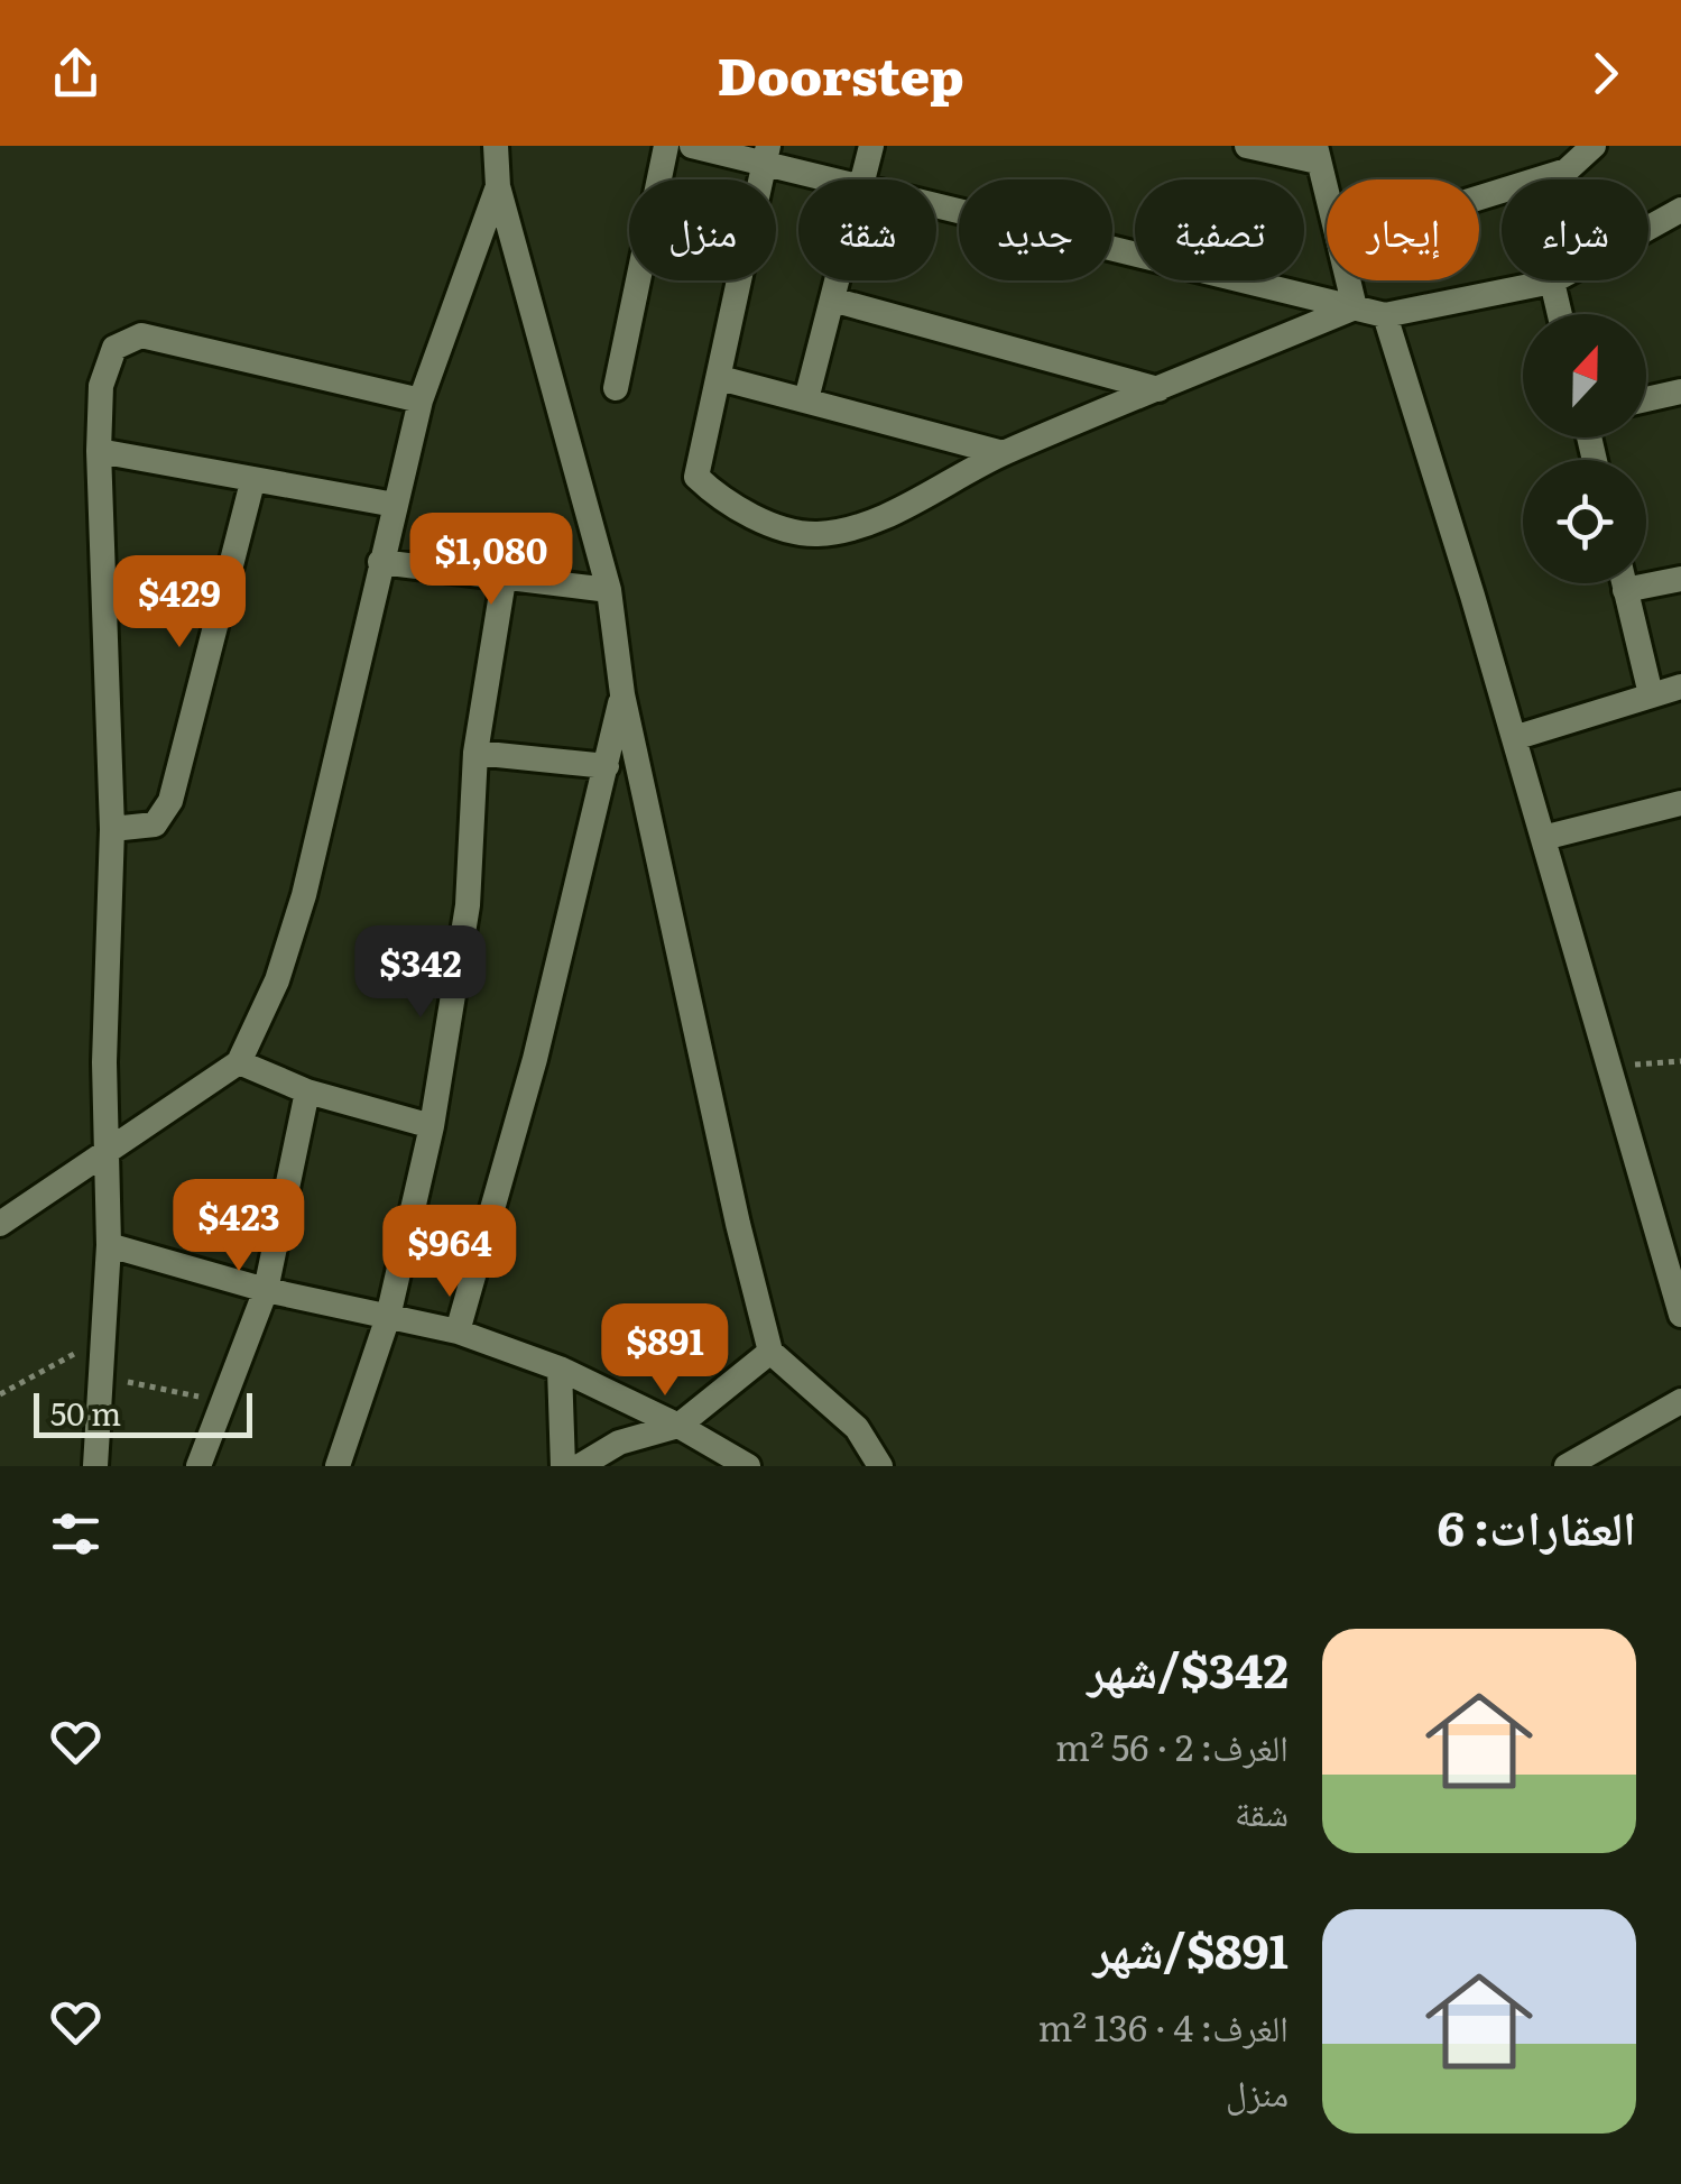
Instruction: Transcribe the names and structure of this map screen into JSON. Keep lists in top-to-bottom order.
{
  "scale_bar": "50 m",
  "north": "top",
  "page": {
    "header": "Doorstep",
    "chip": [
      "شراء",
      "إيجار",
      "تصفية",
      "جديد",
      "شقة",
      "منزل"
    ],
    "price": [
      "$1,080",
      "$429",
      "$342",
      "$423",
      "$964",
      "$891"
    ],
    "scale": "50 m",
    "heading": "العقارات: 6",
    "list": [
      {
        "name": "$342/شهر",
        "note": "الغرف: 2 · 56 m² · شقة"
      },
      {
        "name": "$891/شهر",
        "note": "الغرف: 4 · 136 m² · منزل"
      }
    ]
  }
}
